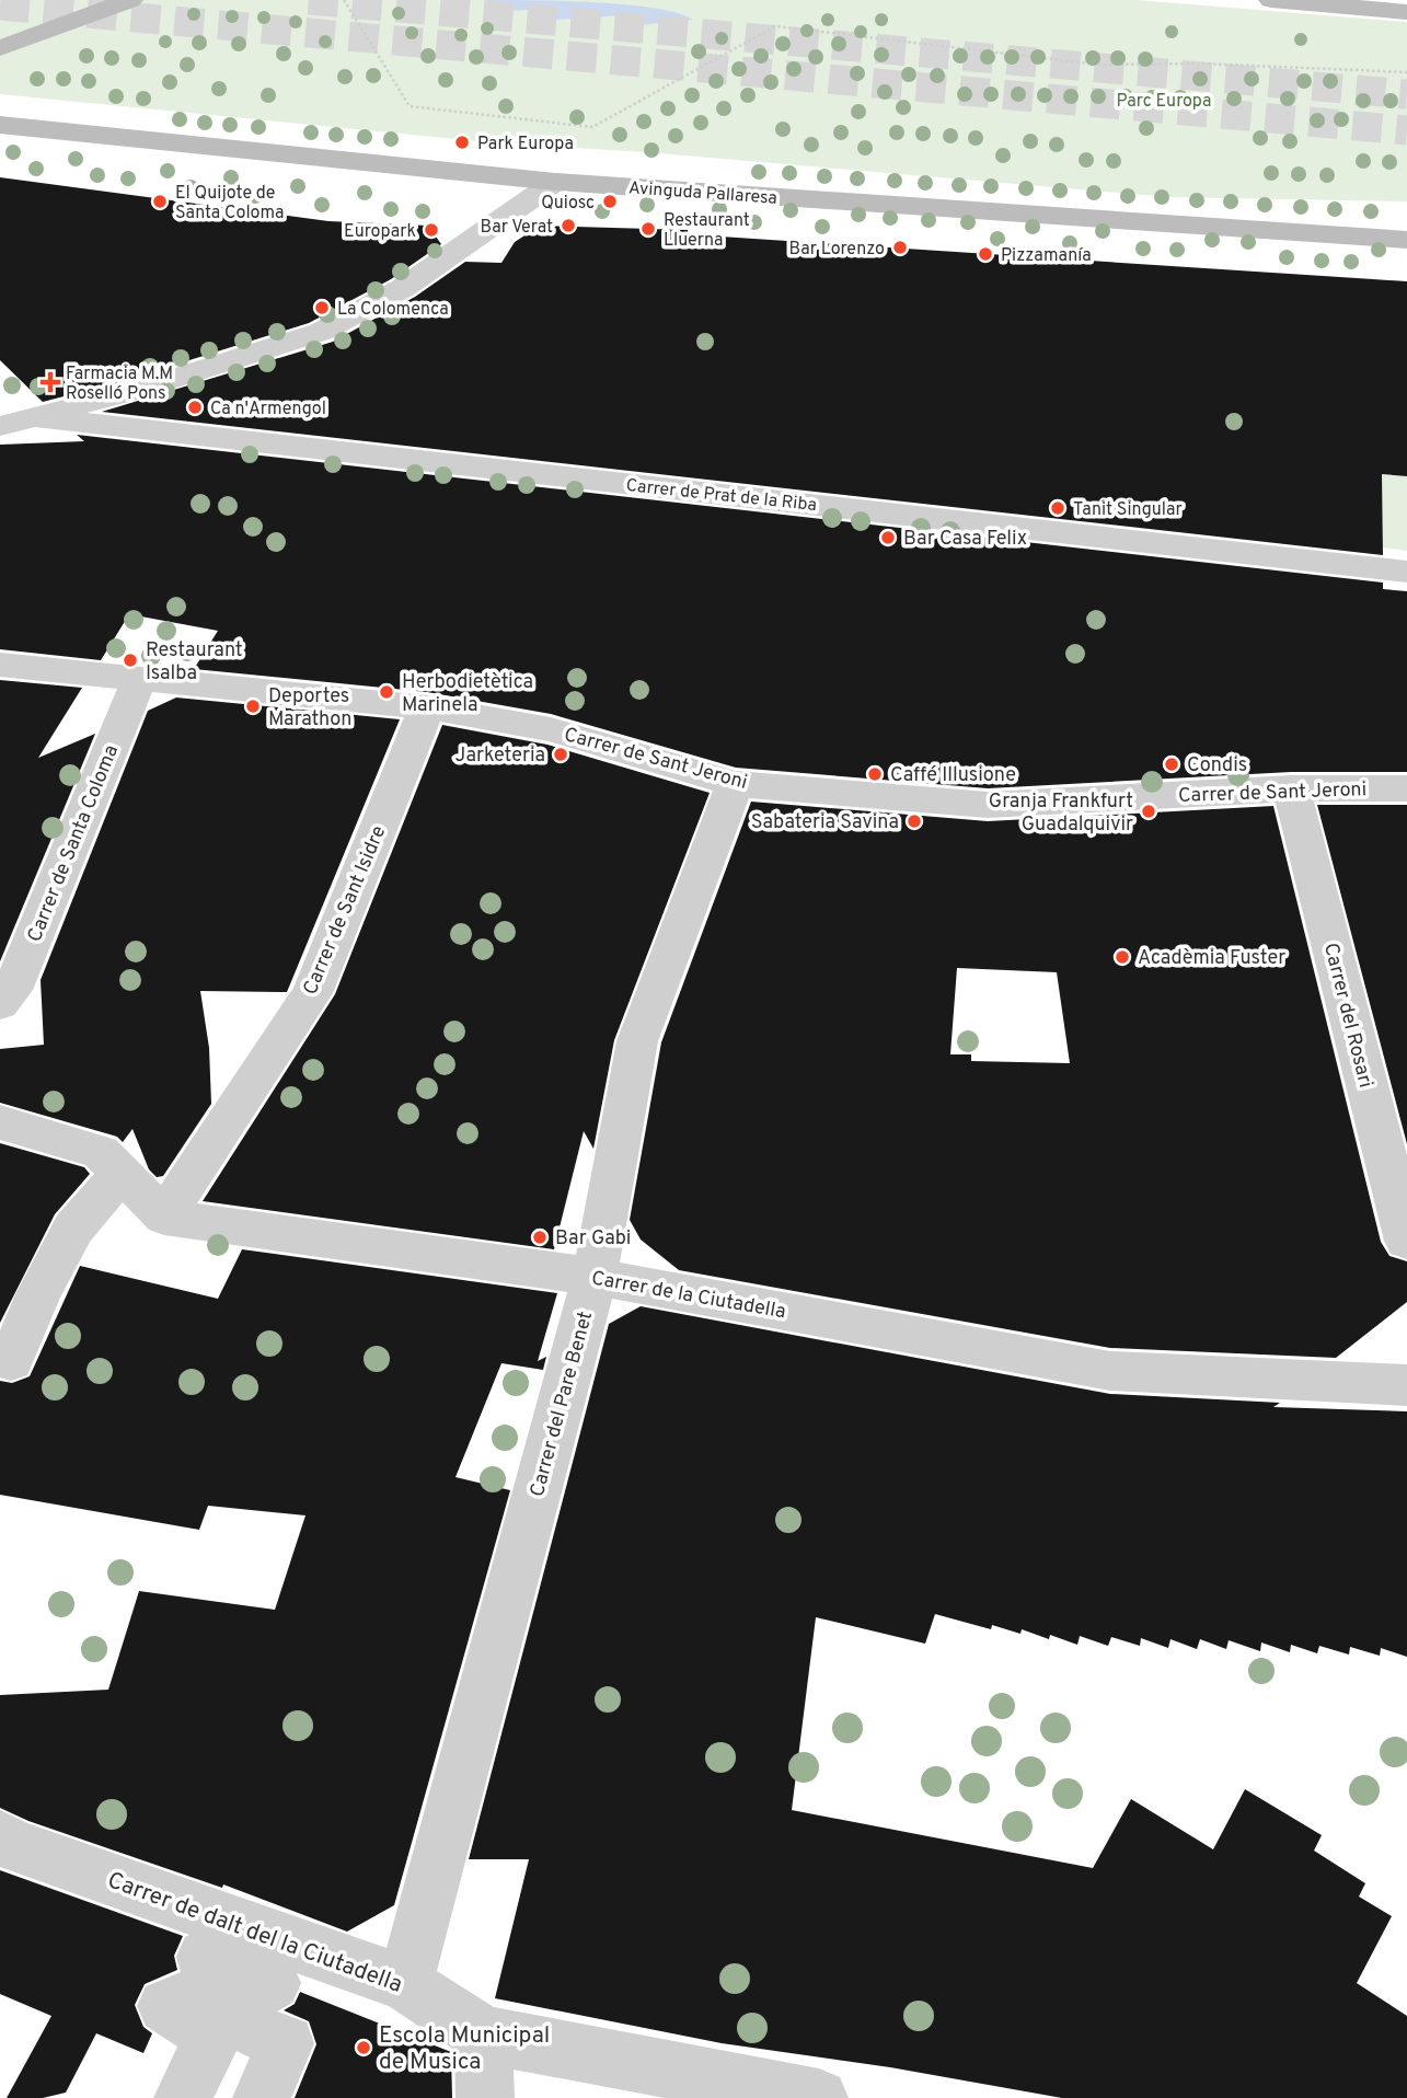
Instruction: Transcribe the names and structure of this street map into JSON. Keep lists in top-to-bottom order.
{
  "streets": {
    "street": [
      "Avinguda Pallaresa",
      "Carrer de Prat de la Riba",
      "Carrer de Sant Jeroni",
      "Carrer de Santa Coloma",
      "Carrer de Sant Isidre",
      "Carrer del Rosari",
      "Carrer de la Ciutadella",
      "Carrer del Pare Benet",
      "Carrer de dalt del la Ciutadella"
    ]
  },
  "crossings": [
    ["Carrer de Sant Jeroni", "Carrer de Santa Coloma"],
    ["Carrer de Sant Jeroni", "Carrer de Sant Isidre"],
    ["Carrer de Sant Jeroni", "Carrer del Rosari"],
    ["Carrer de Sant Jeroni", "Carrer del Pare Benet"],
    ["Carrer de Sant Isidre", "Carrer de la Ciutadella"],
    ["Carrer de la Ciutadella", "Carrer del Pare Benet"],
    ["Carrer del Pare Benet", "Carrer de dalt del la Ciutadella"]
  ],
  "parks": ["Parc Europa"],
  "places": {
    "other": [
      "Park Europa",
      "El Quijote de Santa Coloma",
      "Quiosc",
      "Bar Verat",
      "Restaurant Lluerna",
      "Europark",
      "Bar Lorenzo",
      "Pizzamanía",
      "La Colomenca",
      "Ca n'Armengol",
      "Tanit Singular",
      "Bar Casa Felix",
      "Restaurant Isalba",
      "Herbodietètica Marinela",
      "Deportes Marathon",
      "Jarketeria",
      "Condis",
      "Caffé Illusione",
      "Granja Frankfurt Guadalquivir",
      "Sabateria Savina",
      "Acadèmia Fuster",
      "Bar Gabi",
      "Escola Municipal de Musica"
    ],
    "health": ["Farmacia M.M Roselló Pons"]
  }
}
